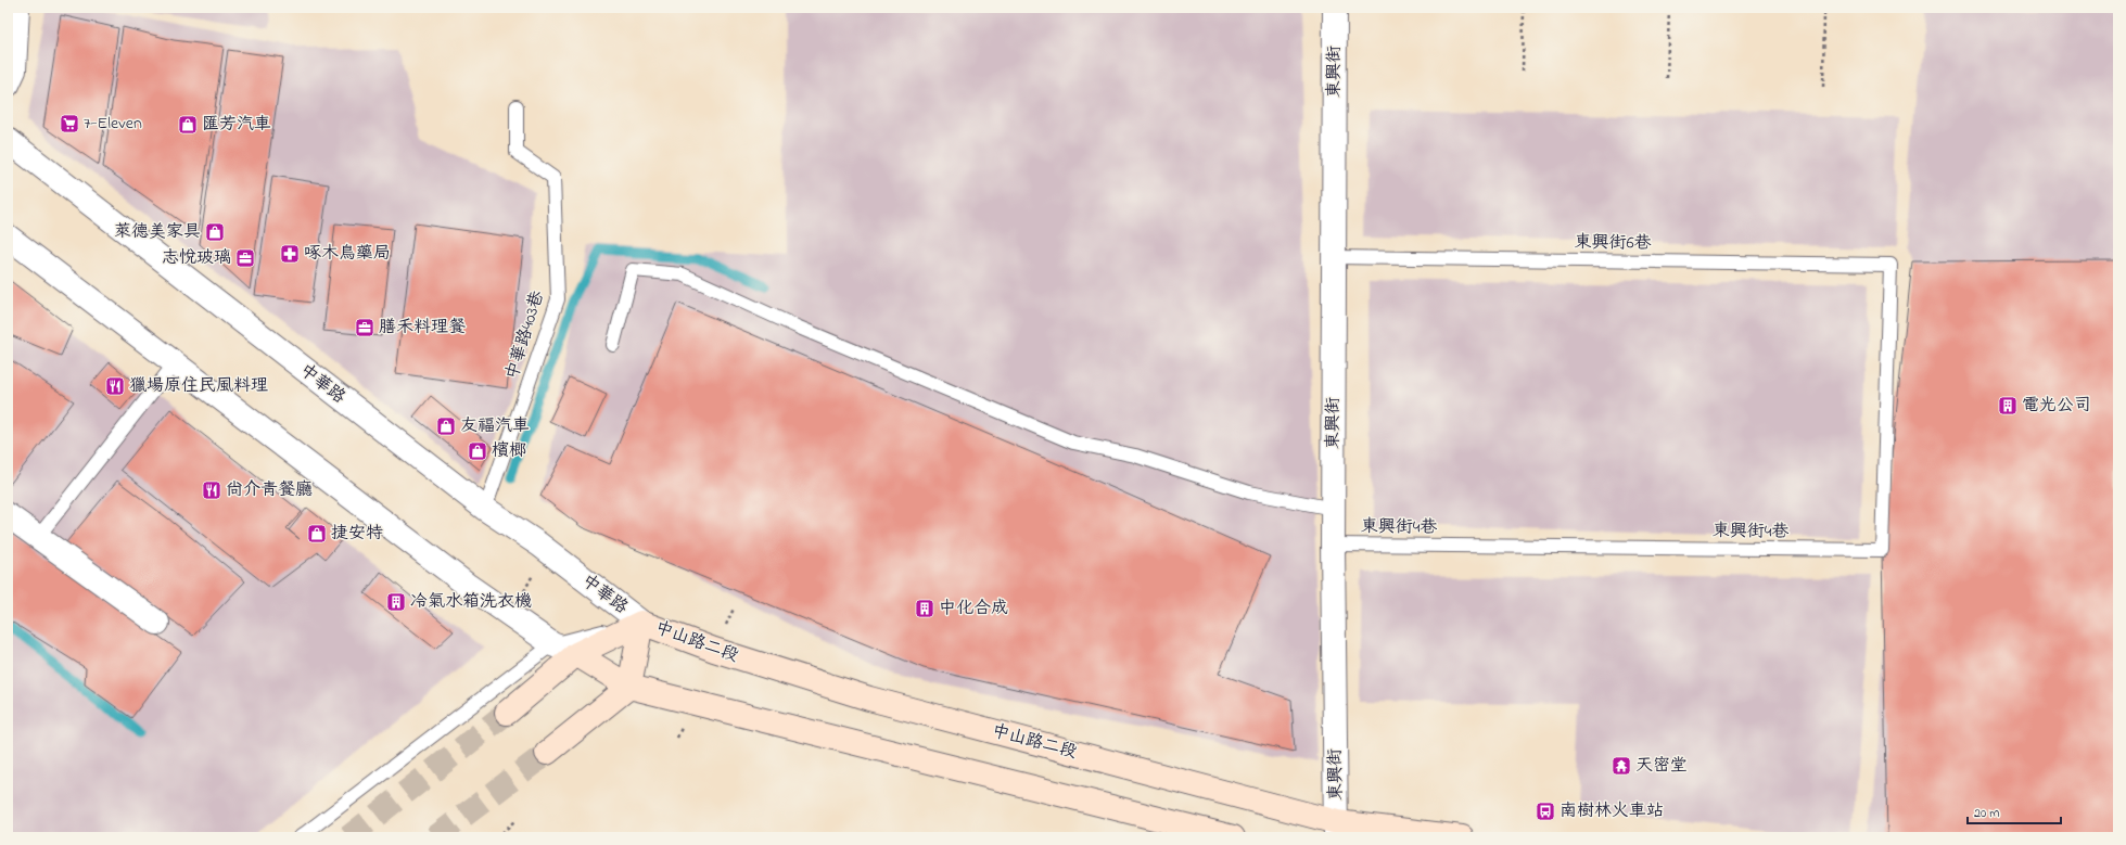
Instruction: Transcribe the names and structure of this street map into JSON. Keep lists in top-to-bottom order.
{
  "streets": {
    "main road": ["中山路二段"],
    "street": ["東興街", "中華路"],
    "lane": ["東興街6巷", "中華路403巷", "東興街4巷"]
  },
  "crossings": [
    ["東興街", "東興街6巷"],
    ["東興街", "東興街4巷"],
    ["東興街", "中山路二段"],
    ["東興街6巷", "東興街4巷"],
    ["中華路403巷", "中華路"],
    ["中華路", "中山路二段"]
  ],
  "places": {
    "supermarket": ["7-Eleven"],
    "shop": [
      "匯芳汽車",
      "萊德美家具",
      "友福汽車",
      "檳榔",
      "捷安特"
    ],
    "pharmacy": ["啄木鳥藥局"],
    "office": ["志悅玻璃", "膳禾料理餐"],
    "restaurant": ["獵場原住民風料理", "尚介青餐廳"],
    "building": ["電光公司", "冷氣水箱洗衣機", "中化合成"],
    "temple": ["天密堂"],
    "bus stop": ["南樹林火車站"]
  },
  "scale_bar": "20 m"
}
